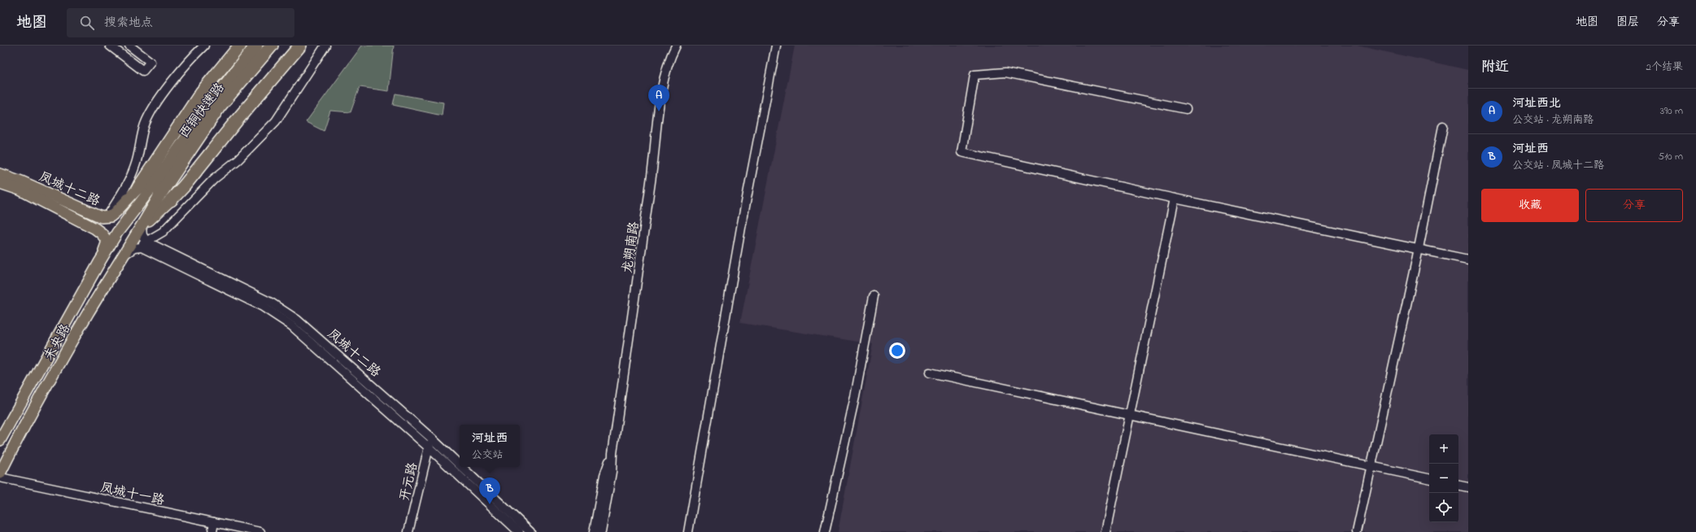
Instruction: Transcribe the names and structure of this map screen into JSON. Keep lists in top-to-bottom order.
{
  "streets": {
    "highway": ["西铜快速路"],
    "main road": ["凤城十二路", "未央路"],
    "street": ["龙朔南路", "开元路", "凤城十一路"]
  },
  "crossings": [
    ["凤城十二路", "未央路"],
    ["凤城十二路", "开元路"]
  ],
  "page": {
    "header": "地图",
    "search": "搜索地点",
    "nav": ["地图", "图层", "分享"],
    "heading": ["附近", "2个结果"],
    "pins": ["A", "B"],
    "list": [
      {
        "mark": "A",
        "name": "河址西北",
        "note": "公交站 · 龙朔南路",
        "value": "390 m"
      },
      {
        "mark": "B",
        "name": "河址西",
        "note": "公交站 · 凤城十二路",
        "value": "510 m"
      }
    ],
    "buttons": ["收藏", "分享"],
    "popup": ["河址西", "公交站"],
    "map_buttons": ["+", "−"]
  }
}
